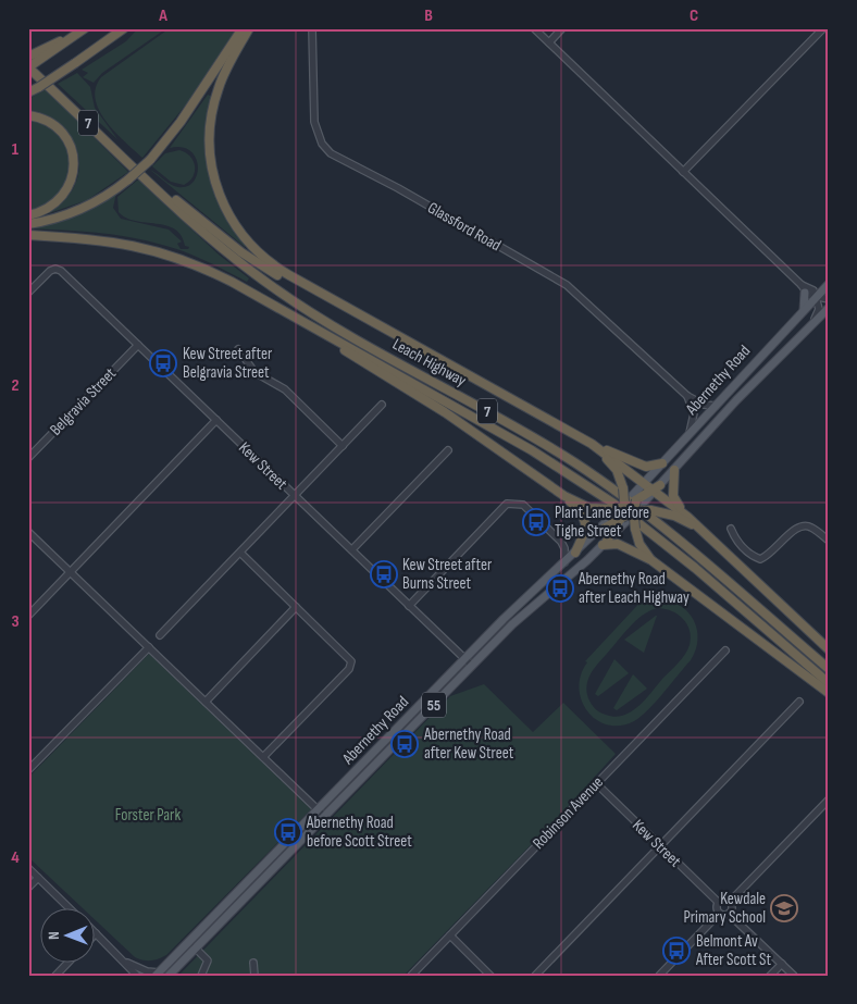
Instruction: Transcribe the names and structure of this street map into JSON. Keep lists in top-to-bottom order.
{
  "streets": {
    "highway": ["7", "Leach Highway"],
    "main road": ["Abernethy Road", "55"],
    "street": [
      "Glassford Road",
      "Belgravia Street",
      "Kew Street",
      "Robinson Avenue"
    ]
  },
  "crossings": [
    ["7", "Leach Highway"],
    ["7", "Abernethy Road"],
    ["Glassford Road", "Abernethy Road"],
    ["Abernethy Road", "Kew Street"],
    ["Belgravia Street", "Kew Street"],
    ["Kew Street", "Robinson Avenue"]
  ],
  "parks": ["Forster Park"],
  "places": {
    "bus stop": [
      "Kew Street after Belgravia Street",
      "Plant Lane before Tighe Street",
      "Kew Street after Burns Street",
      "Abernethy Road after Leach Highway",
      "Abernethy Road after Kew Street",
      "Abernethy Road before Scott Street",
      "Belmont Av After Scott St"
    ],
    "school or university": ["Kewdale Primary School"]
  },
  "north": "left",
  "grid": {
    "columns": ["A", "B", "C"],
    "rows": [
      "1",
      "2",
      "3",
      "4"
    ]
  }
}
